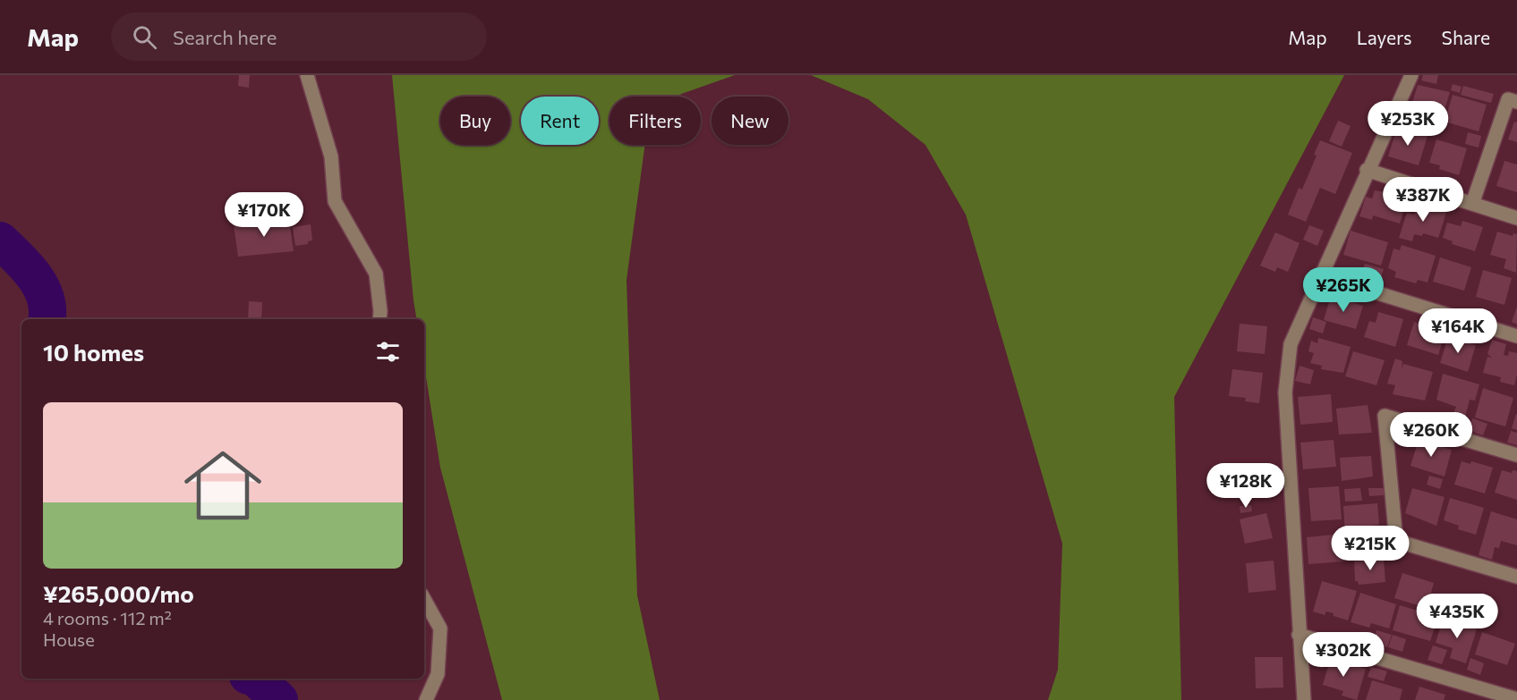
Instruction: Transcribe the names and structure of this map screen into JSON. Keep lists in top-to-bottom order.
{
  "page": {
    "header": "Map",
    "search": "Search here",
    "nav": ["Map", "Layers", "Share"],
    "chip": [
      "Buy",
      "Rent",
      "Filters",
      "New"
    ],
    "price": [
      "¥253K",
      "¥387K",
      "¥170K",
      "¥265K",
      "¥164K",
      "¥260K",
      "¥128K",
      "¥215K",
      "¥435K",
      "¥302K"
    ],
    "heading": "10 homes",
    "list": [
      {
        "name": "¥265,000/mo",
        "note": "4 rooms · 112 m² · House"
      }
    ]
  }
}
